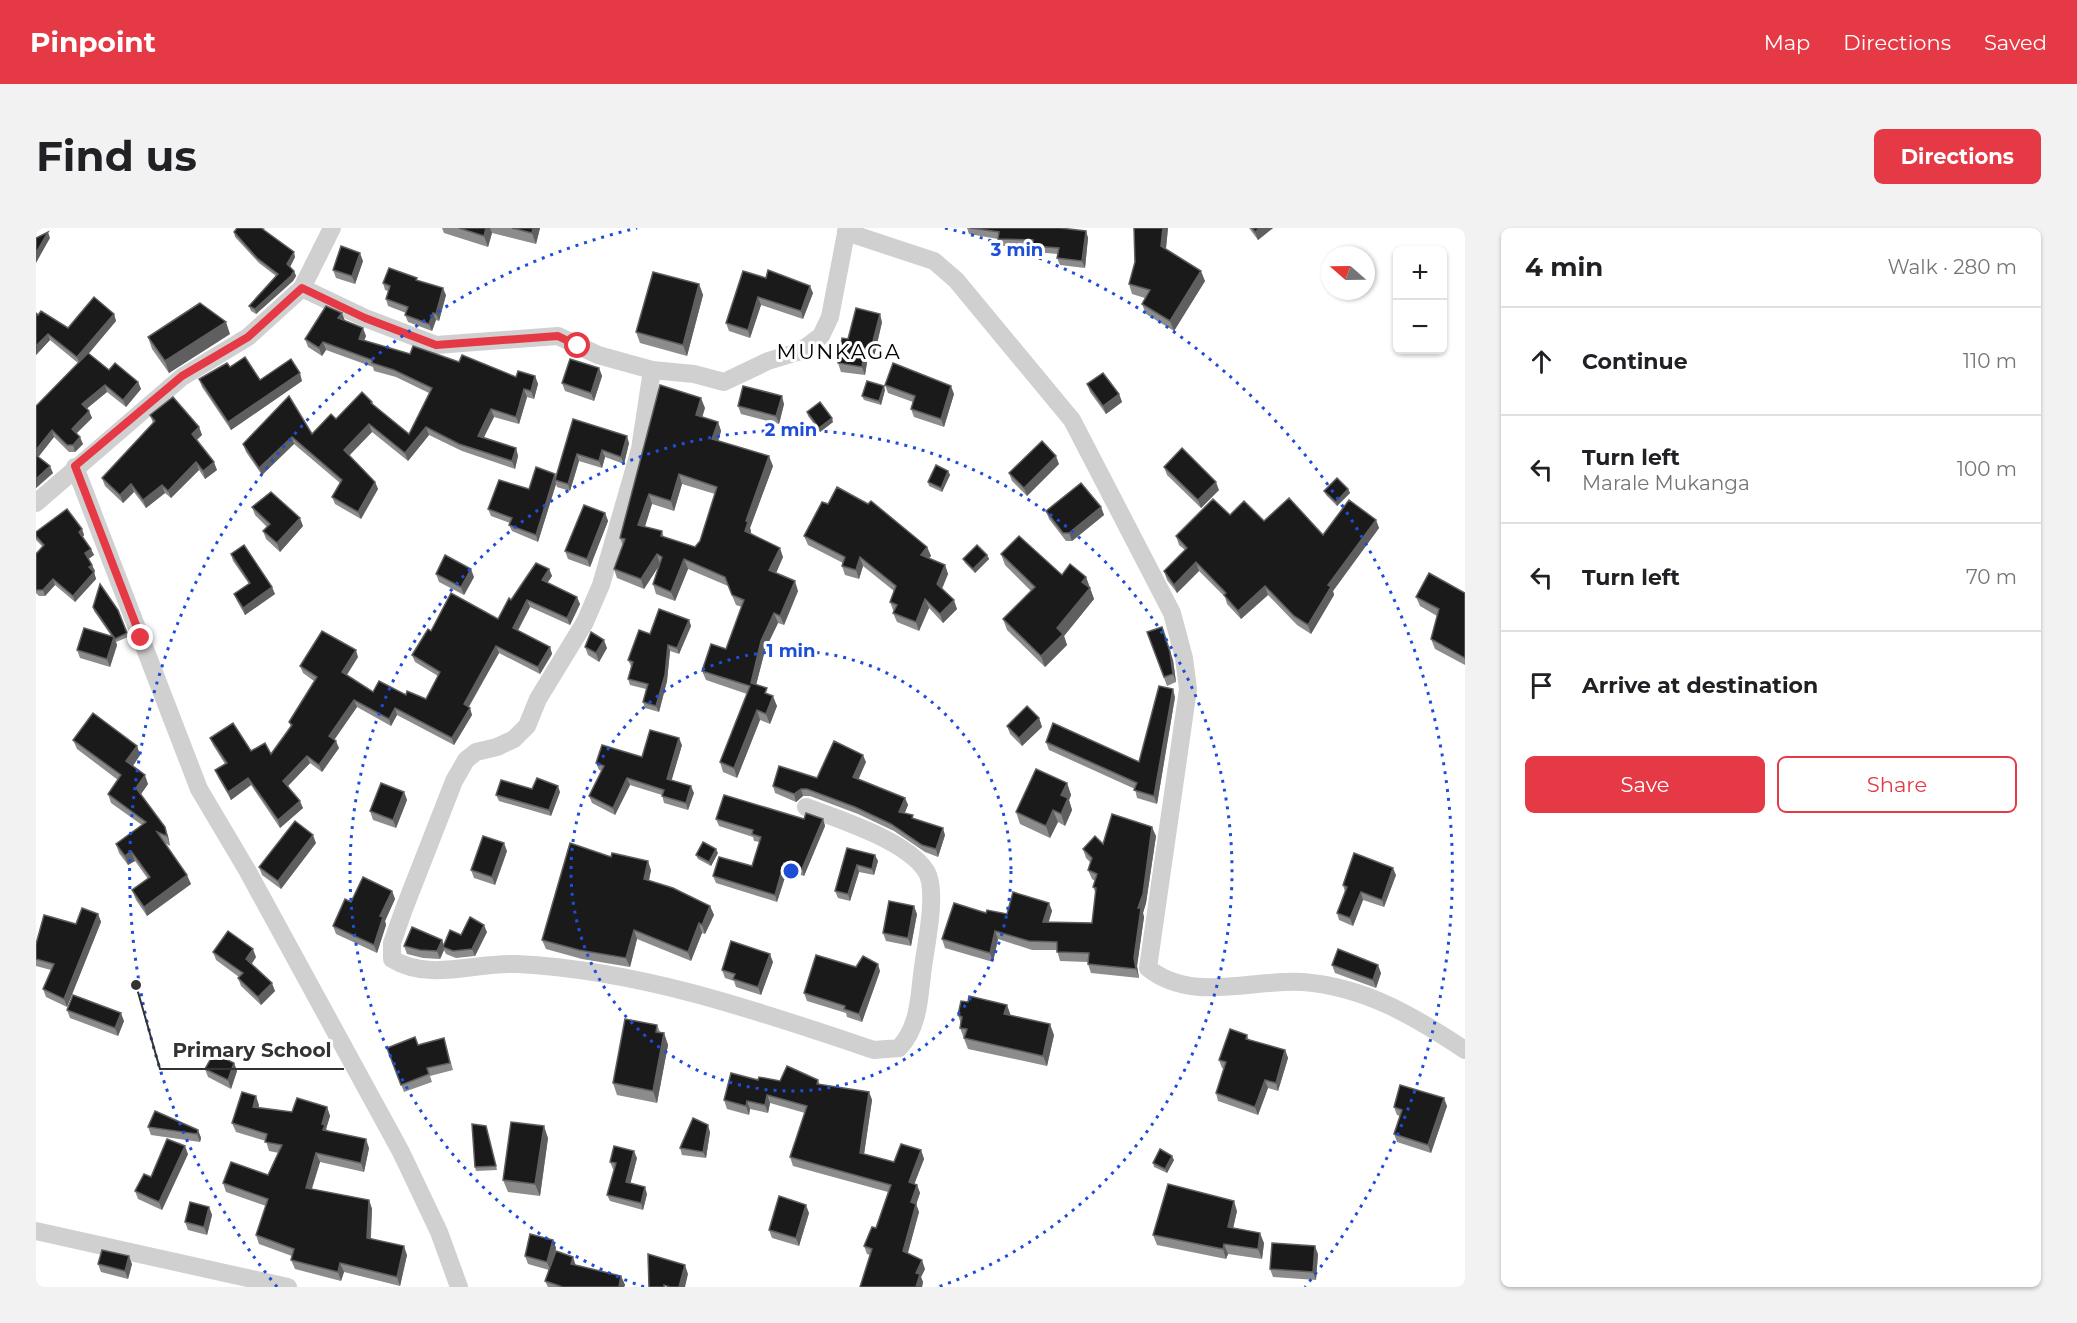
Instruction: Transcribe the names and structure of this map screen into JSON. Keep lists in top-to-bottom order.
{
  "districts": ["MUNKAGA"],
  "places": ["Primary School"],
  "north": "left",
  "page": {
    "header": "Pinpoint",
    "nav": ["Map", "Directions", "Saved"],
    "buttons": [
      "Directions",
      ["Save", "Share"]
    ],
    "title": "Find us",
    "heading": ["4 min", "Walk · 280 m"],
    "map_buttons": ["+", "−"],
    "list": [
      ["Continue", "110 m"],
      ["Turn left", "Marale Mukanga", "100 m"],
      ["Turn left", "70 m"],
      "Arrive at destination"
    ]
  },
  "rings": ["3 min", "2 min", "1 min"]
}
